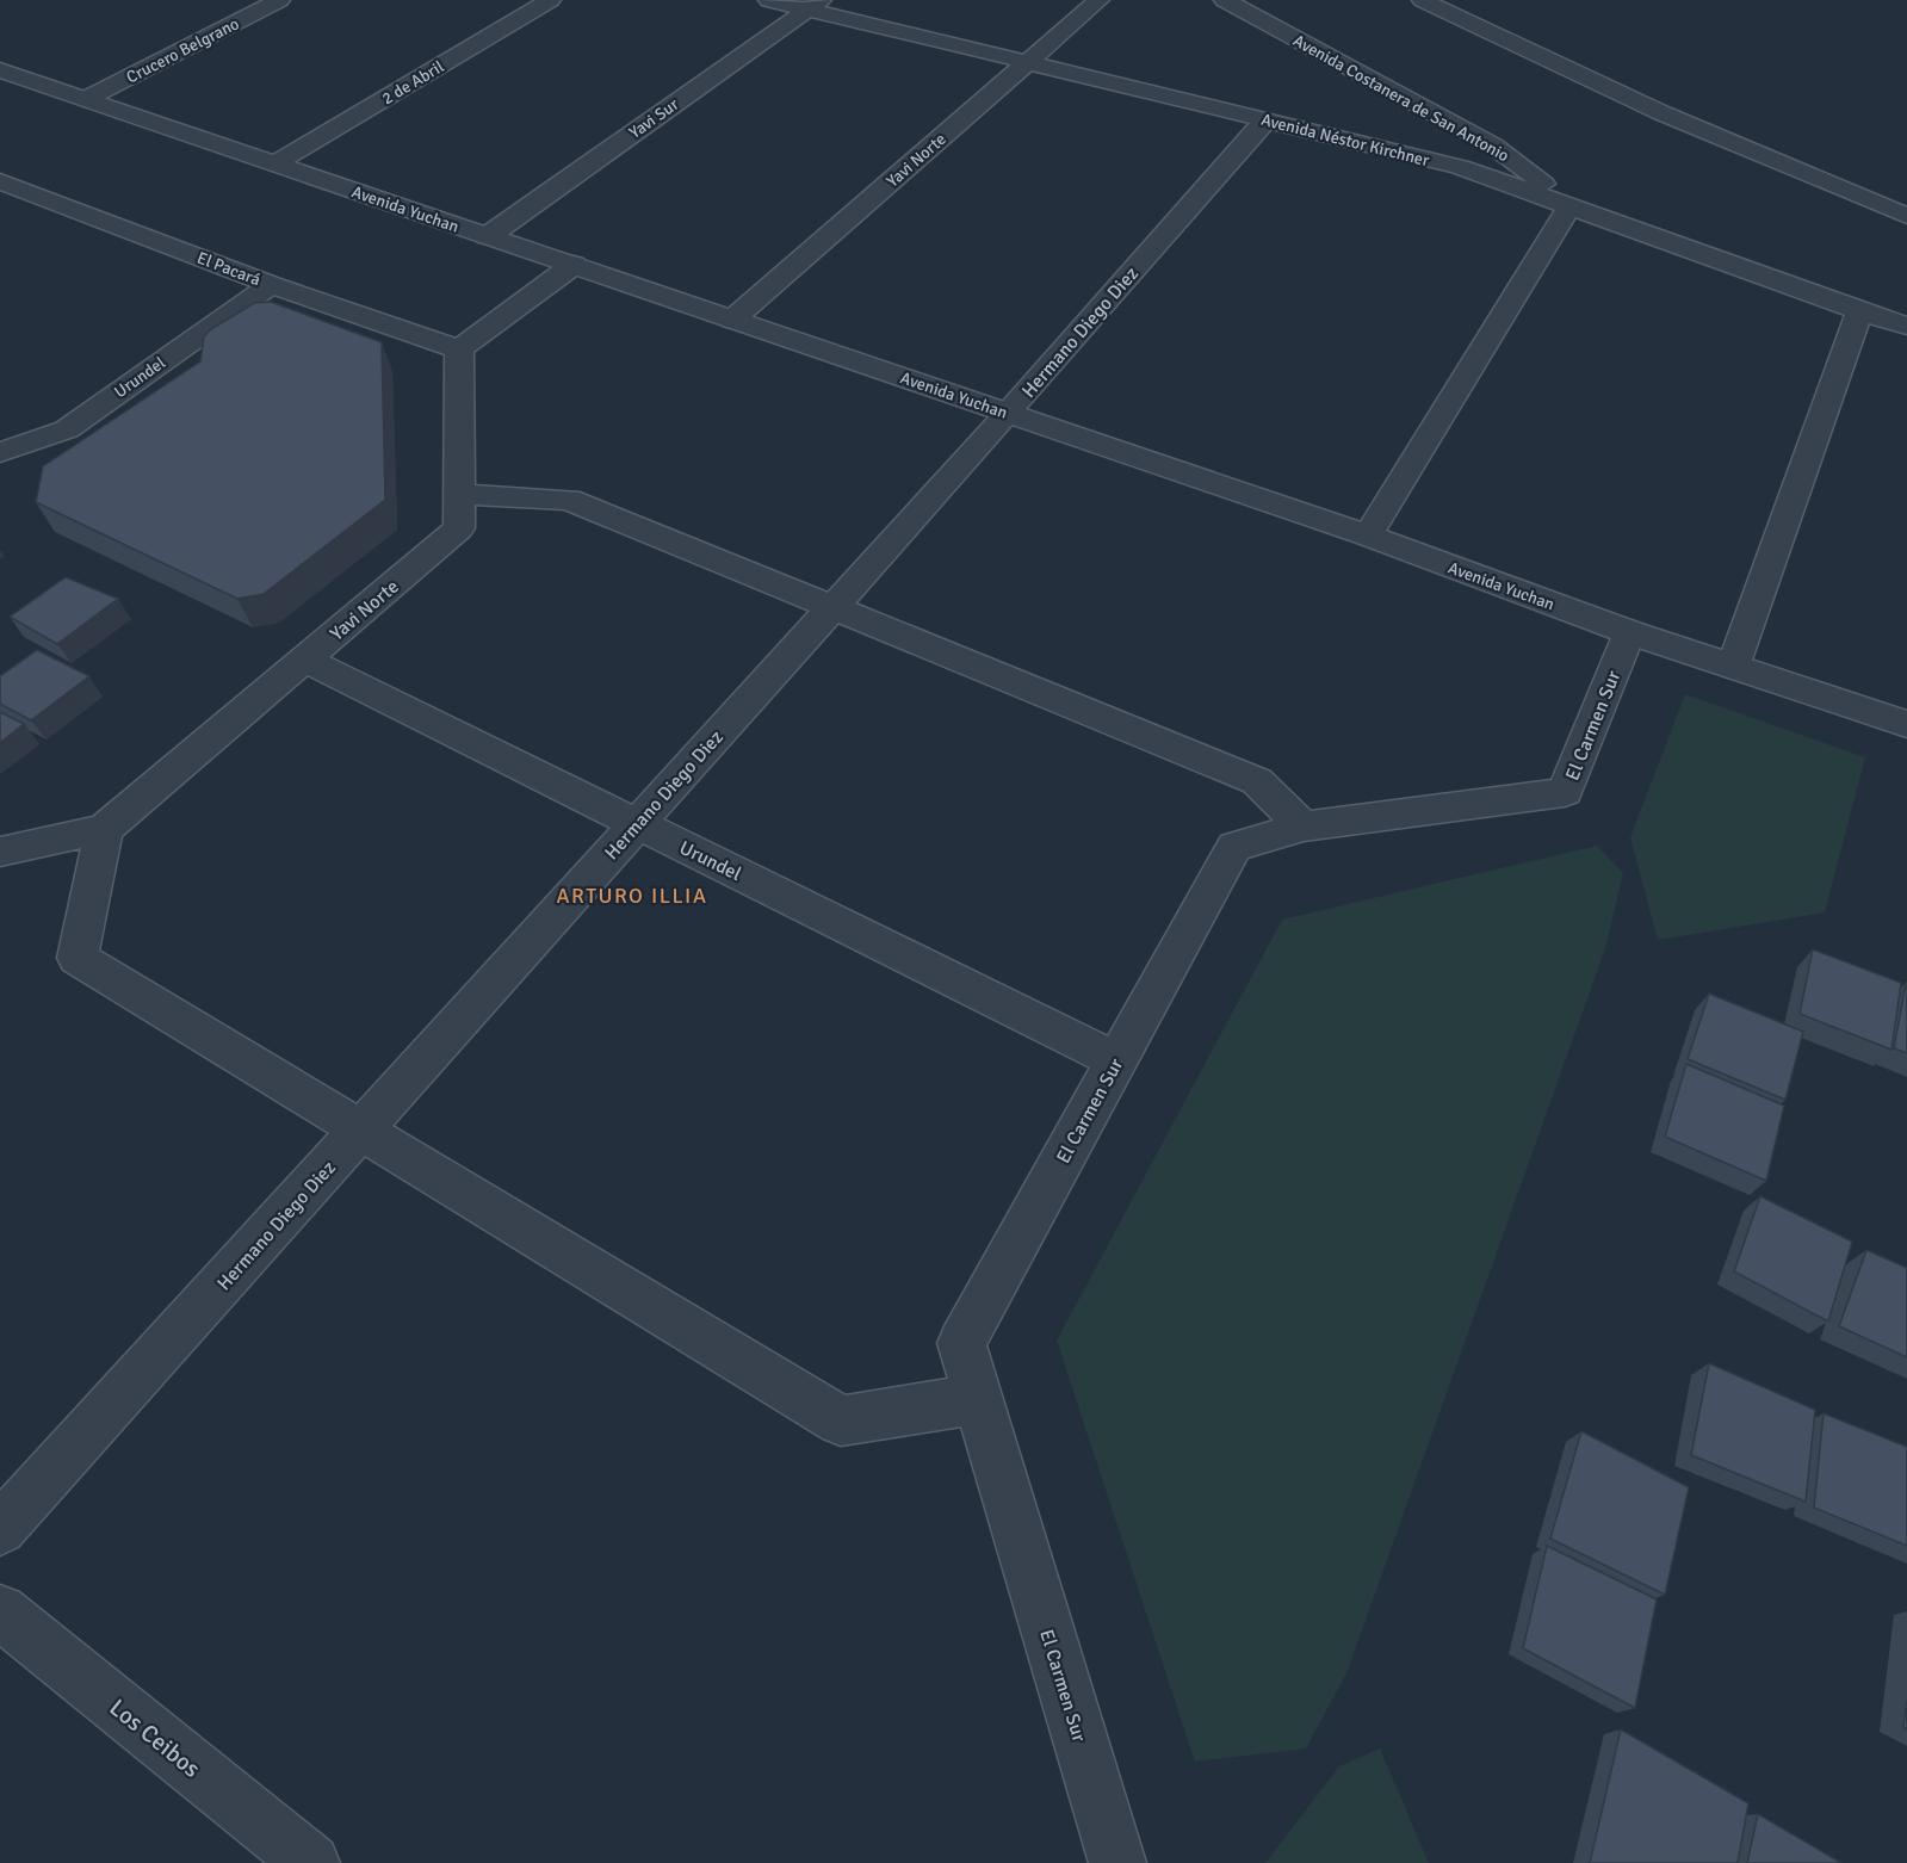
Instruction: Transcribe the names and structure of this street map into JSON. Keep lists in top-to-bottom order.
{
  "streets": {
    "street": [
      "Crucero Belgrano",
      "2 de Abril",
      "Avenida Costanera de San Antonio",
      "Yavi Sur",
      "Avenida Néstor Kirchner",
      "Yavi Norte",
      "Avenida Yuchan",
      "El Pacará",
      "Hermano Diego Diez",
      "Urundel",
      "El Carmen Sur",
      "Los Ceibos"
    ]
  },
  "crossings": [
    ["Crucero Belgrano", "Avenida Yuchan"],
    ["2 de Abril", "Avenida Yuchan"],
    ["Avenida Costanera de San Antonio", "Avenida Néstor Kirchner"],
    ["Yavi Sur", "Avenida Néstor Kirchner"],
    ["Yavi Sur", "Avenida Yuchan"],
    ["Avenida Néstor Kirchner", "Yavi Norte"],
    ["Avenida Néstor Kirchner", "Hermano Diego Diez"],
    ["Yavi Norte", "Avenida Yuchan"],
    ["Yavi Norte", "El Pacará"],
    ["Yavi Norte", "Urundel"],
    ["Avenida Yuchan", "Hermano Diego Diez"],
    ["Avenida Yuchan", "El Carmen Sur"],
    ["El Pacará", "Urundel"],
    ["Hermano Diego Diez", "Urundel"],
    ["Urundel", "El Carmen Sur"]
  ],
  "districts": ["ARTURO ILLIA"]
}
